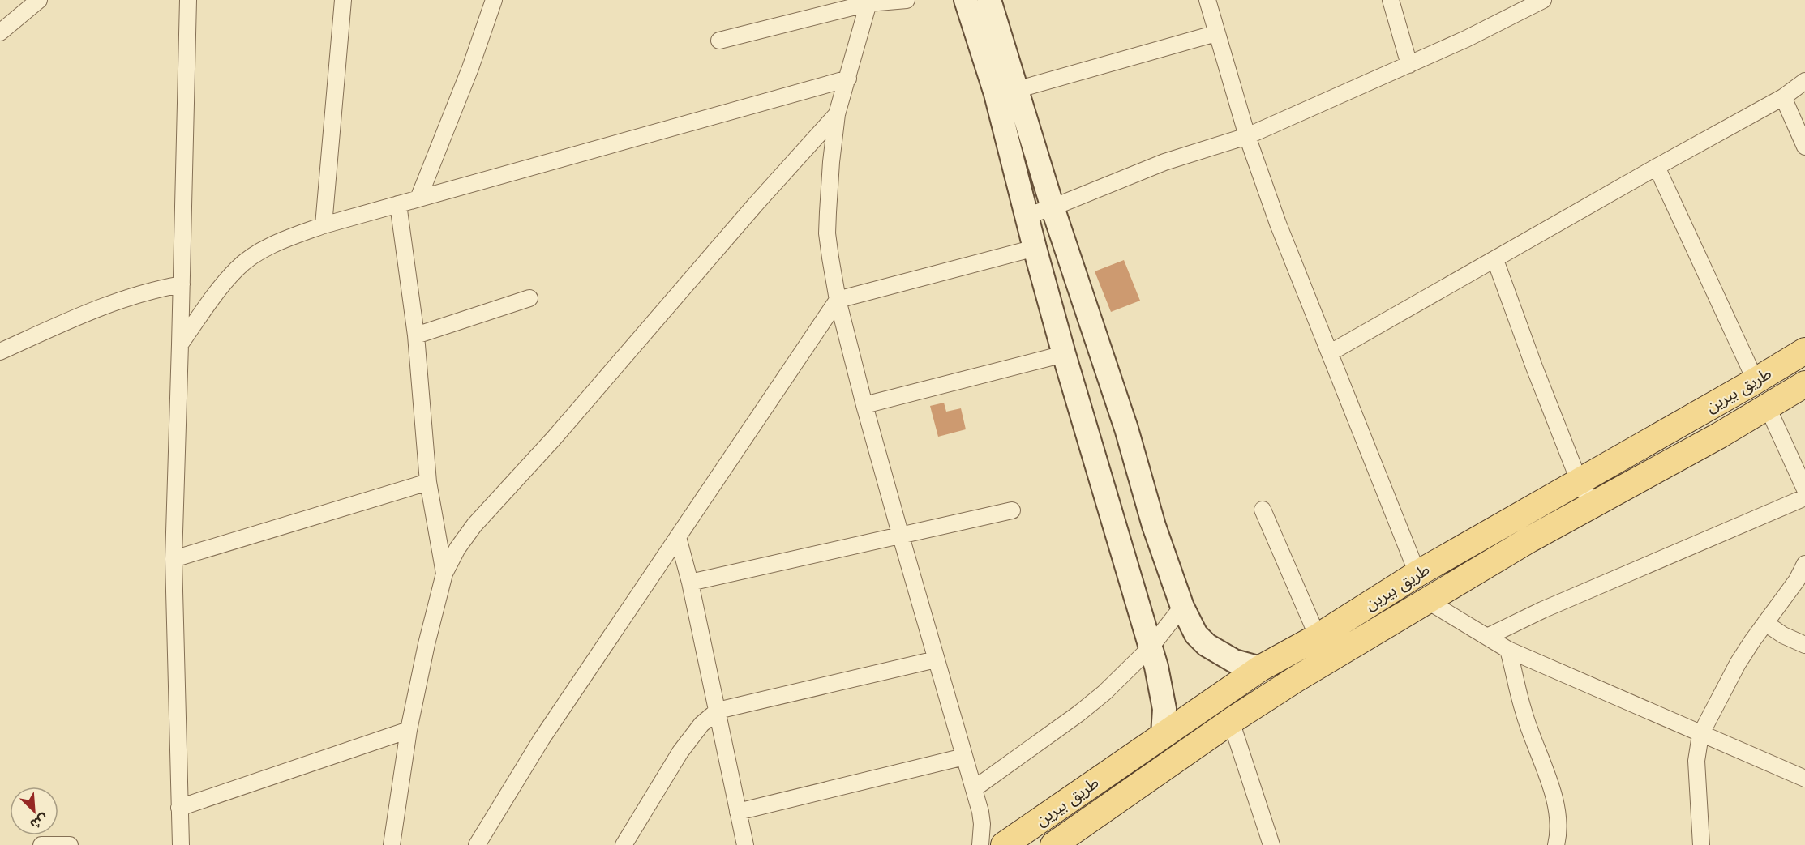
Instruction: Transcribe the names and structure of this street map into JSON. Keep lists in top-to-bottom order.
{
  "streets": {
    "main road": ["طريق بيرين"]
  },
  "north": "bottom right"
}
